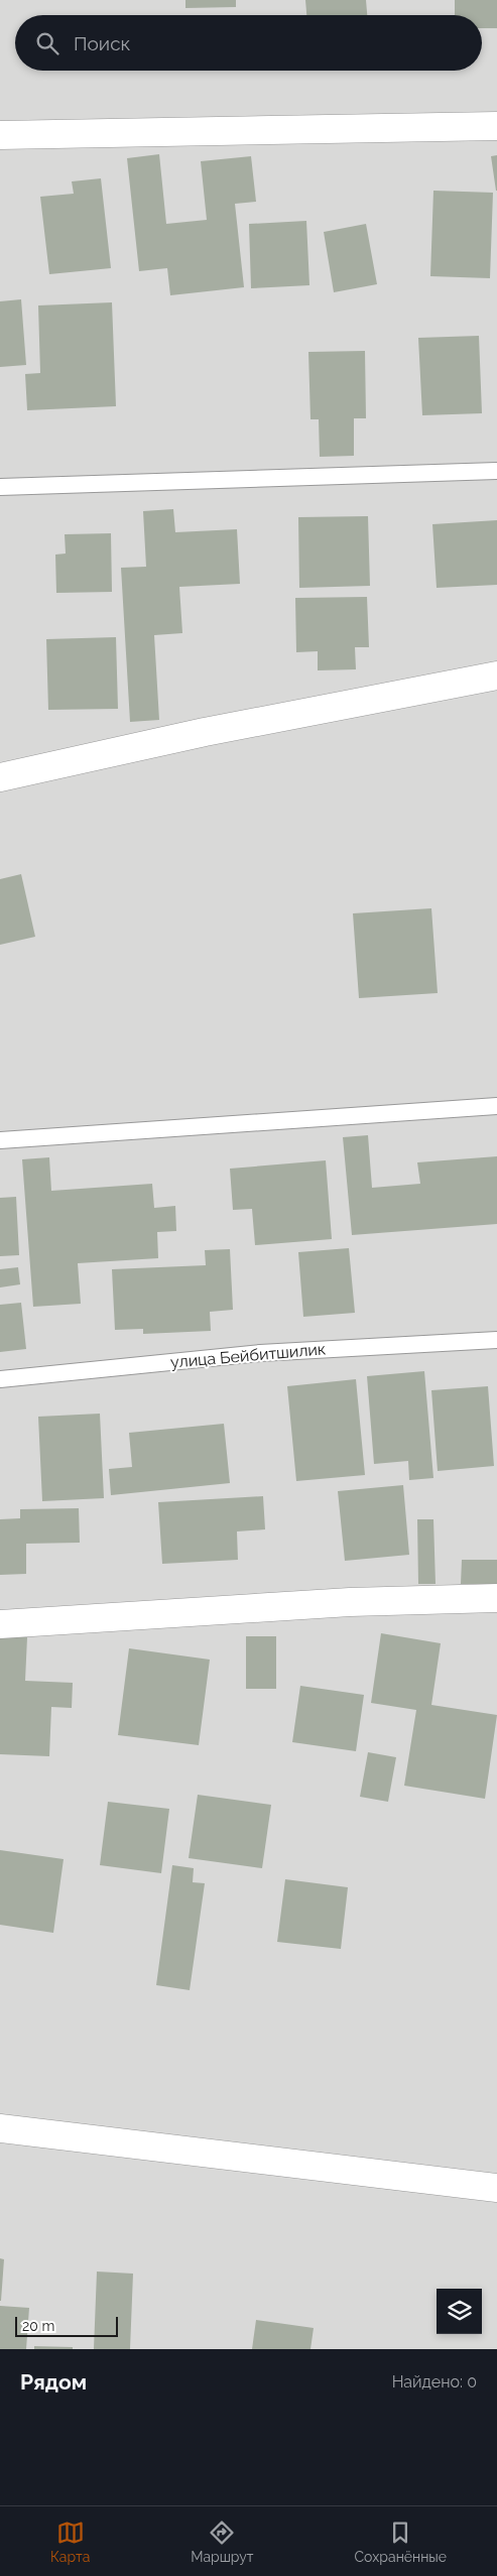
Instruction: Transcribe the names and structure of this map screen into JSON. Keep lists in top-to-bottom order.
{
  "streets": {
    "lane": ["улица Бейбитшилик"]
  },
  "scale_bar": "20 m",
  "page": {
    "search": "Поиск",
    "scale": "20 m",
    "heading": ["Рядом", "Найдено: 0"],
    "nav": ["Карта", "Маршрут", "Сохранённые"]
  }
}
